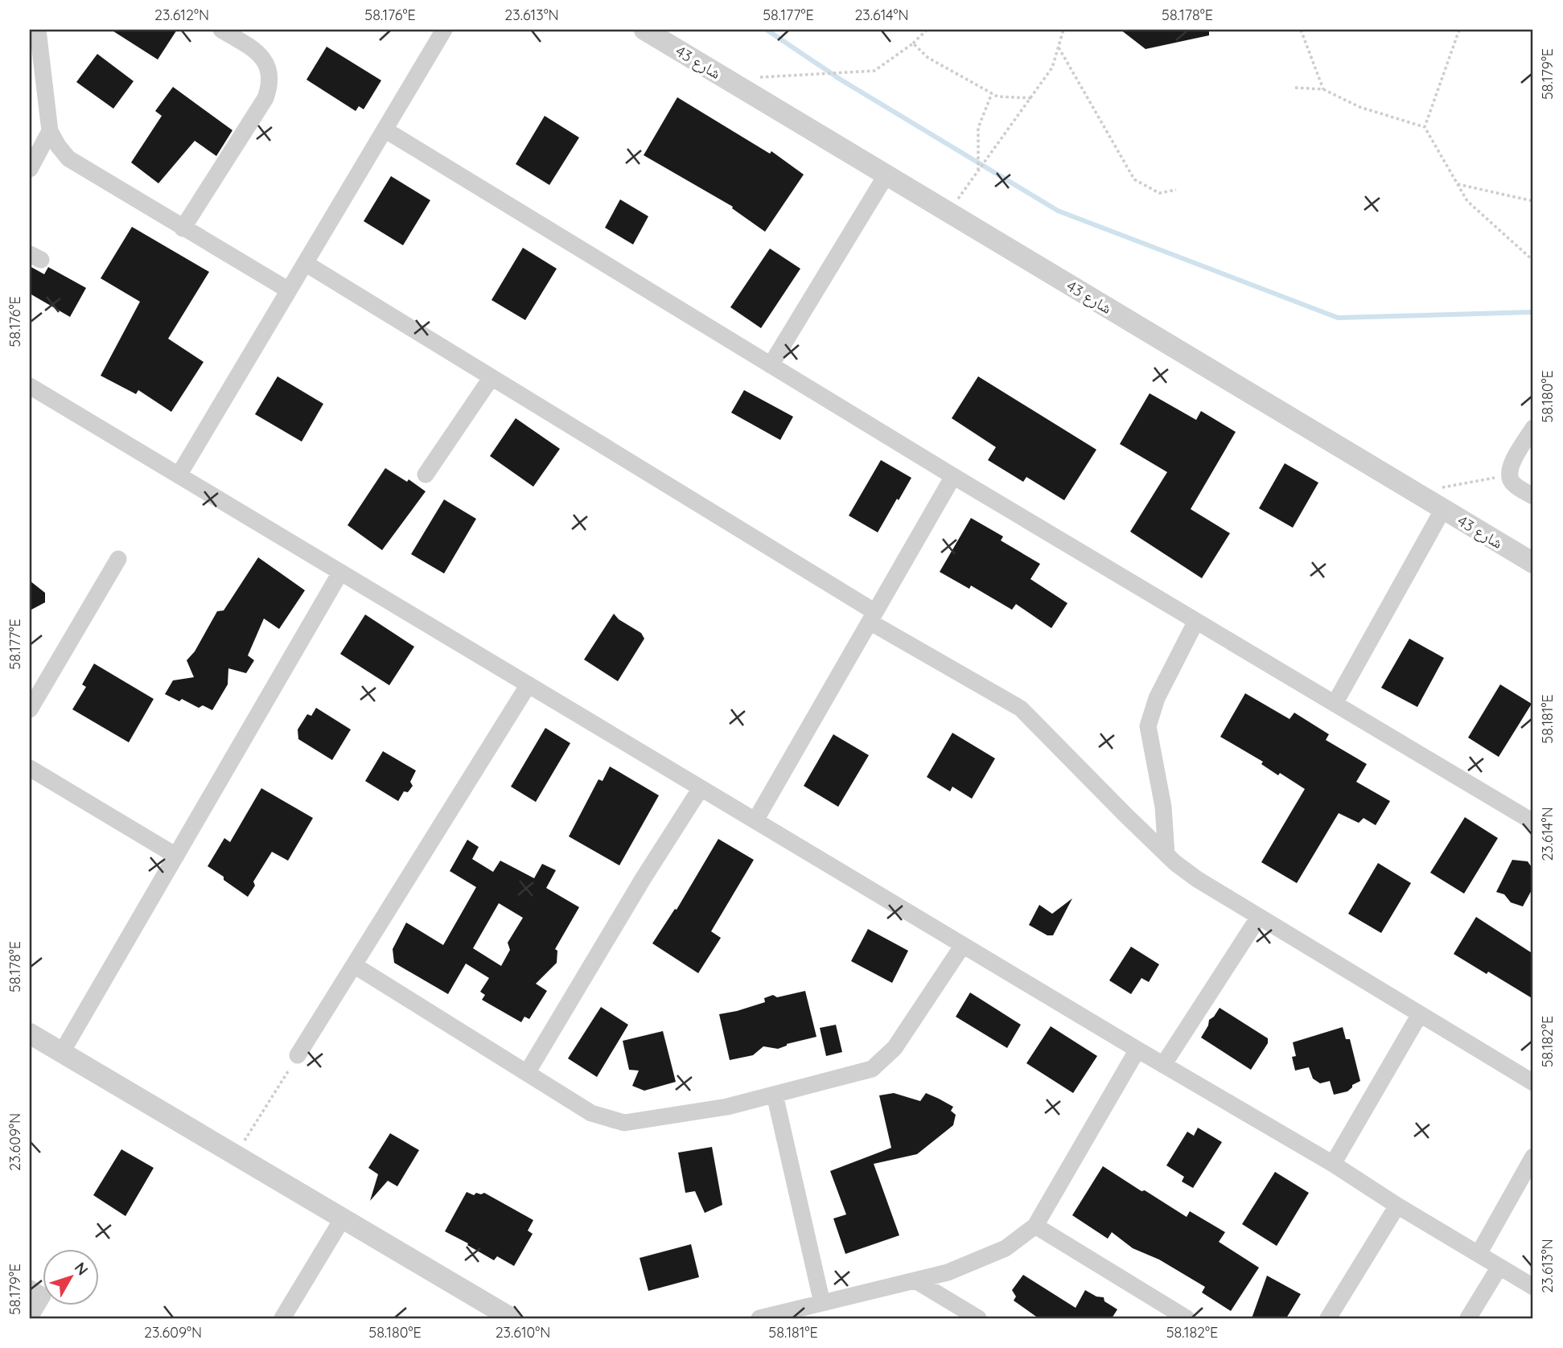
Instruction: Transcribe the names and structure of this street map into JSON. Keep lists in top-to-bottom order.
{
  "streets": {
    "street": ["شارع 43"]
  },
  "north": "top right",
  "coordinates": [
    "23.612°N",
    "58.176°E",
    "23.613°N",
    "58.177°E",
    "23.614°N",
    "58.178°E",
    "58.179°E",
    "58.180°E",
    "58.181°E",
    "58.182°E",
    "23.609°N",
    "23.610°N"
  ]
}
